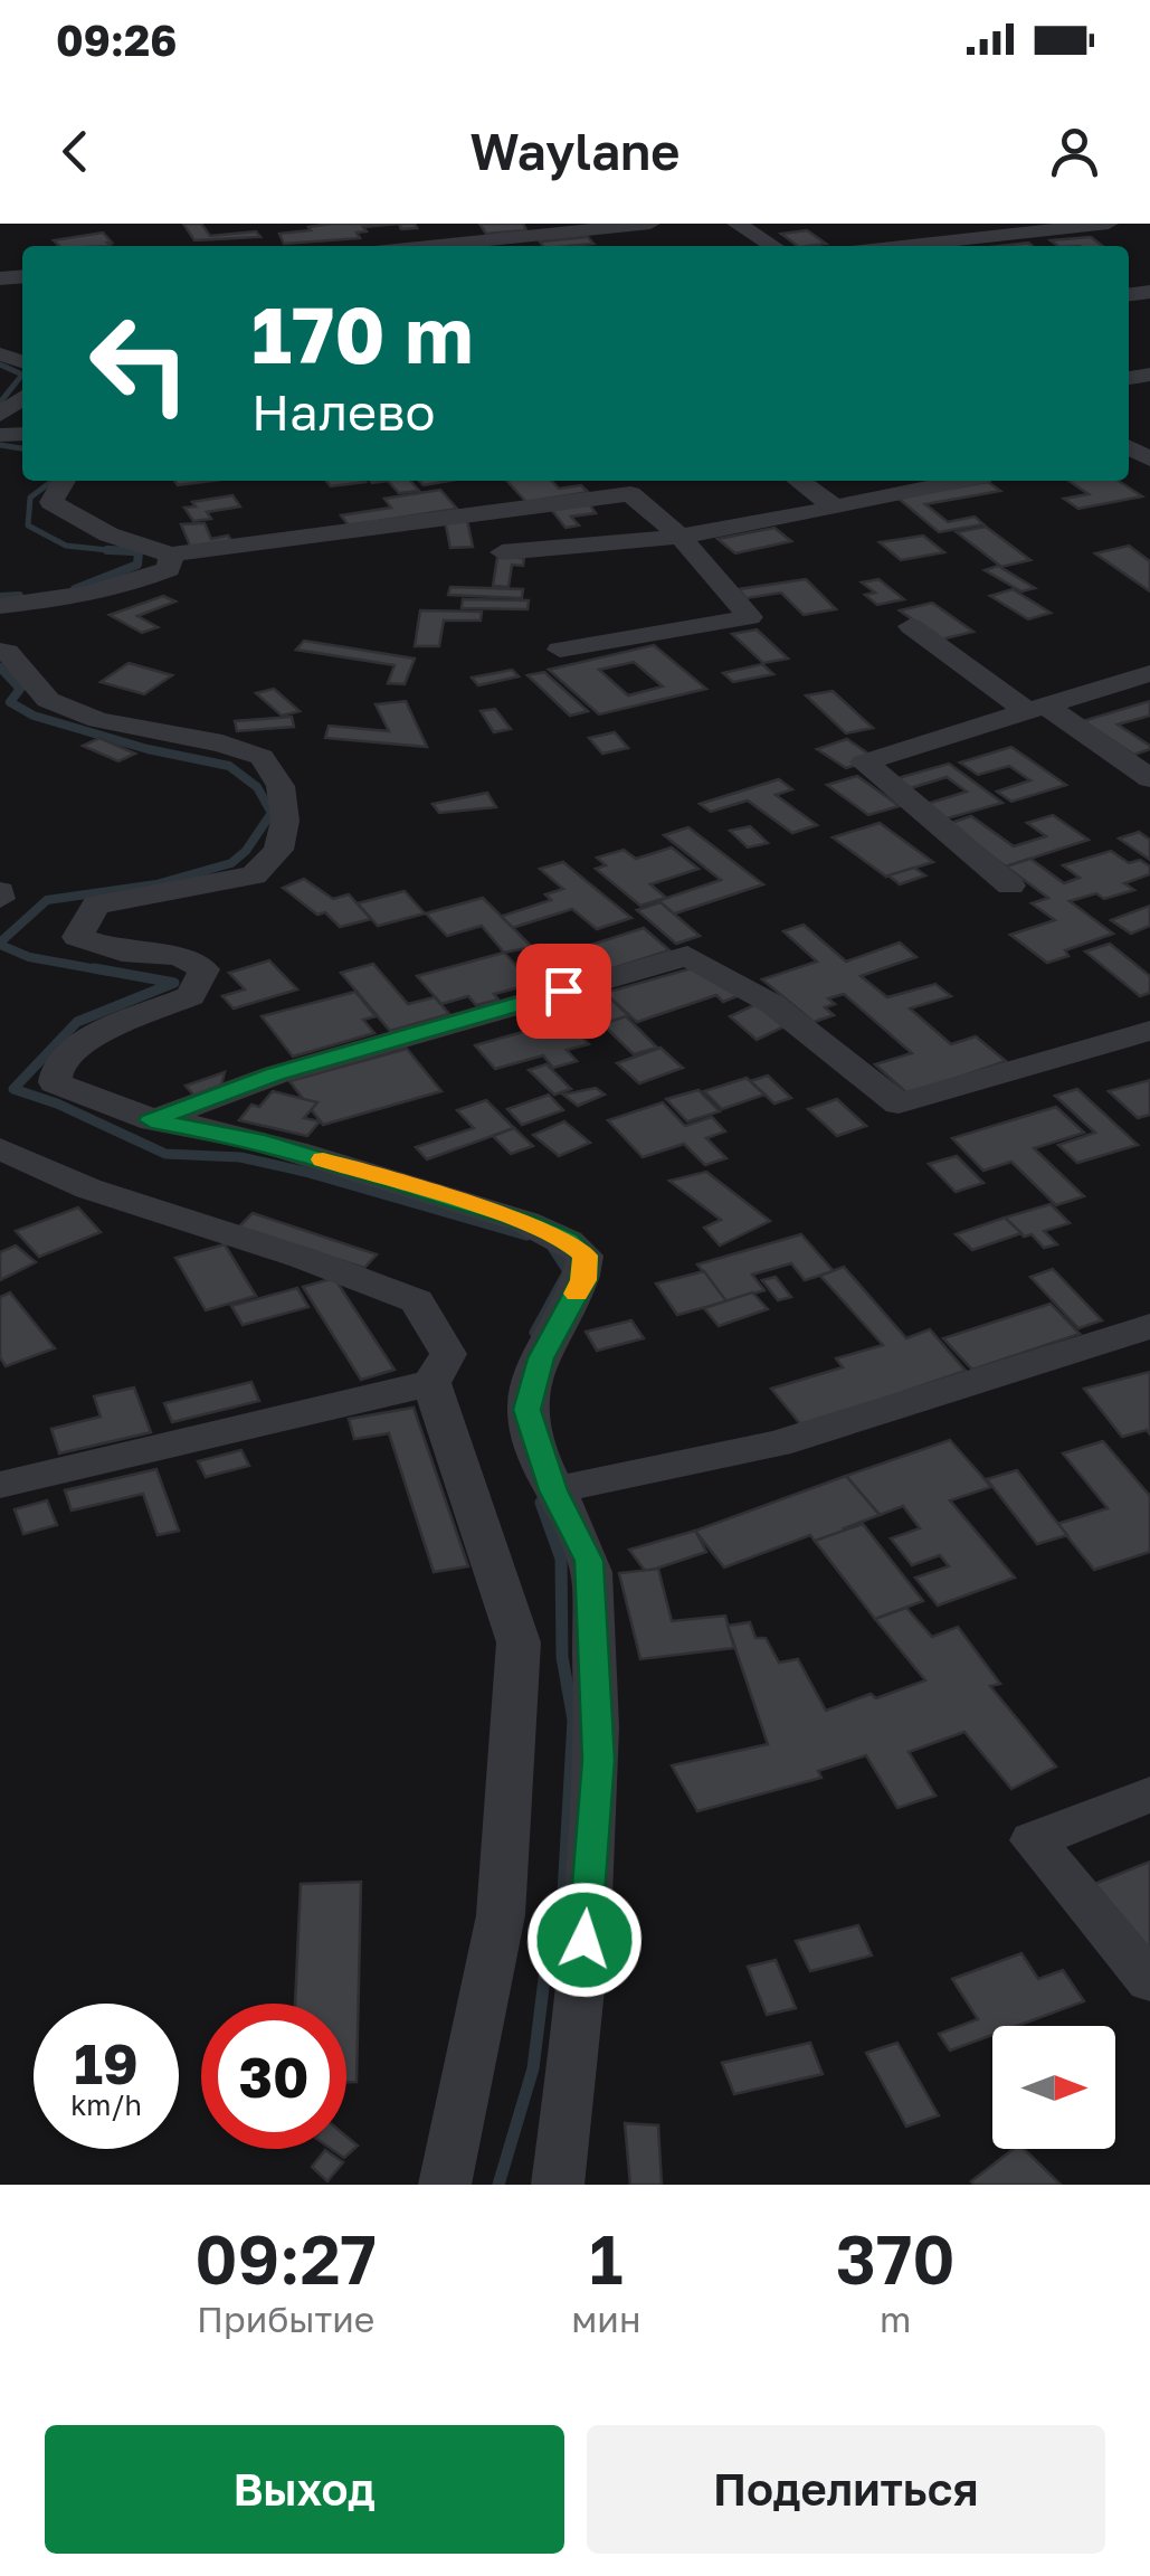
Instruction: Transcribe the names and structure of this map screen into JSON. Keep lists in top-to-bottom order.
{
  "north": "right",
  "page": {
    "status": "09:26",
    "header": "Waylane",
    "turn": ["170 m", "Налево"],
    "speed": "19 km/h",
    "limit": "30",
    "eta": [
      "09:27",
      "Прибытие",
      "1",
      "мин",
      "370",
      "m"
    ],
    "buttons": ["Выход", "Поделиться"]
  }
}
